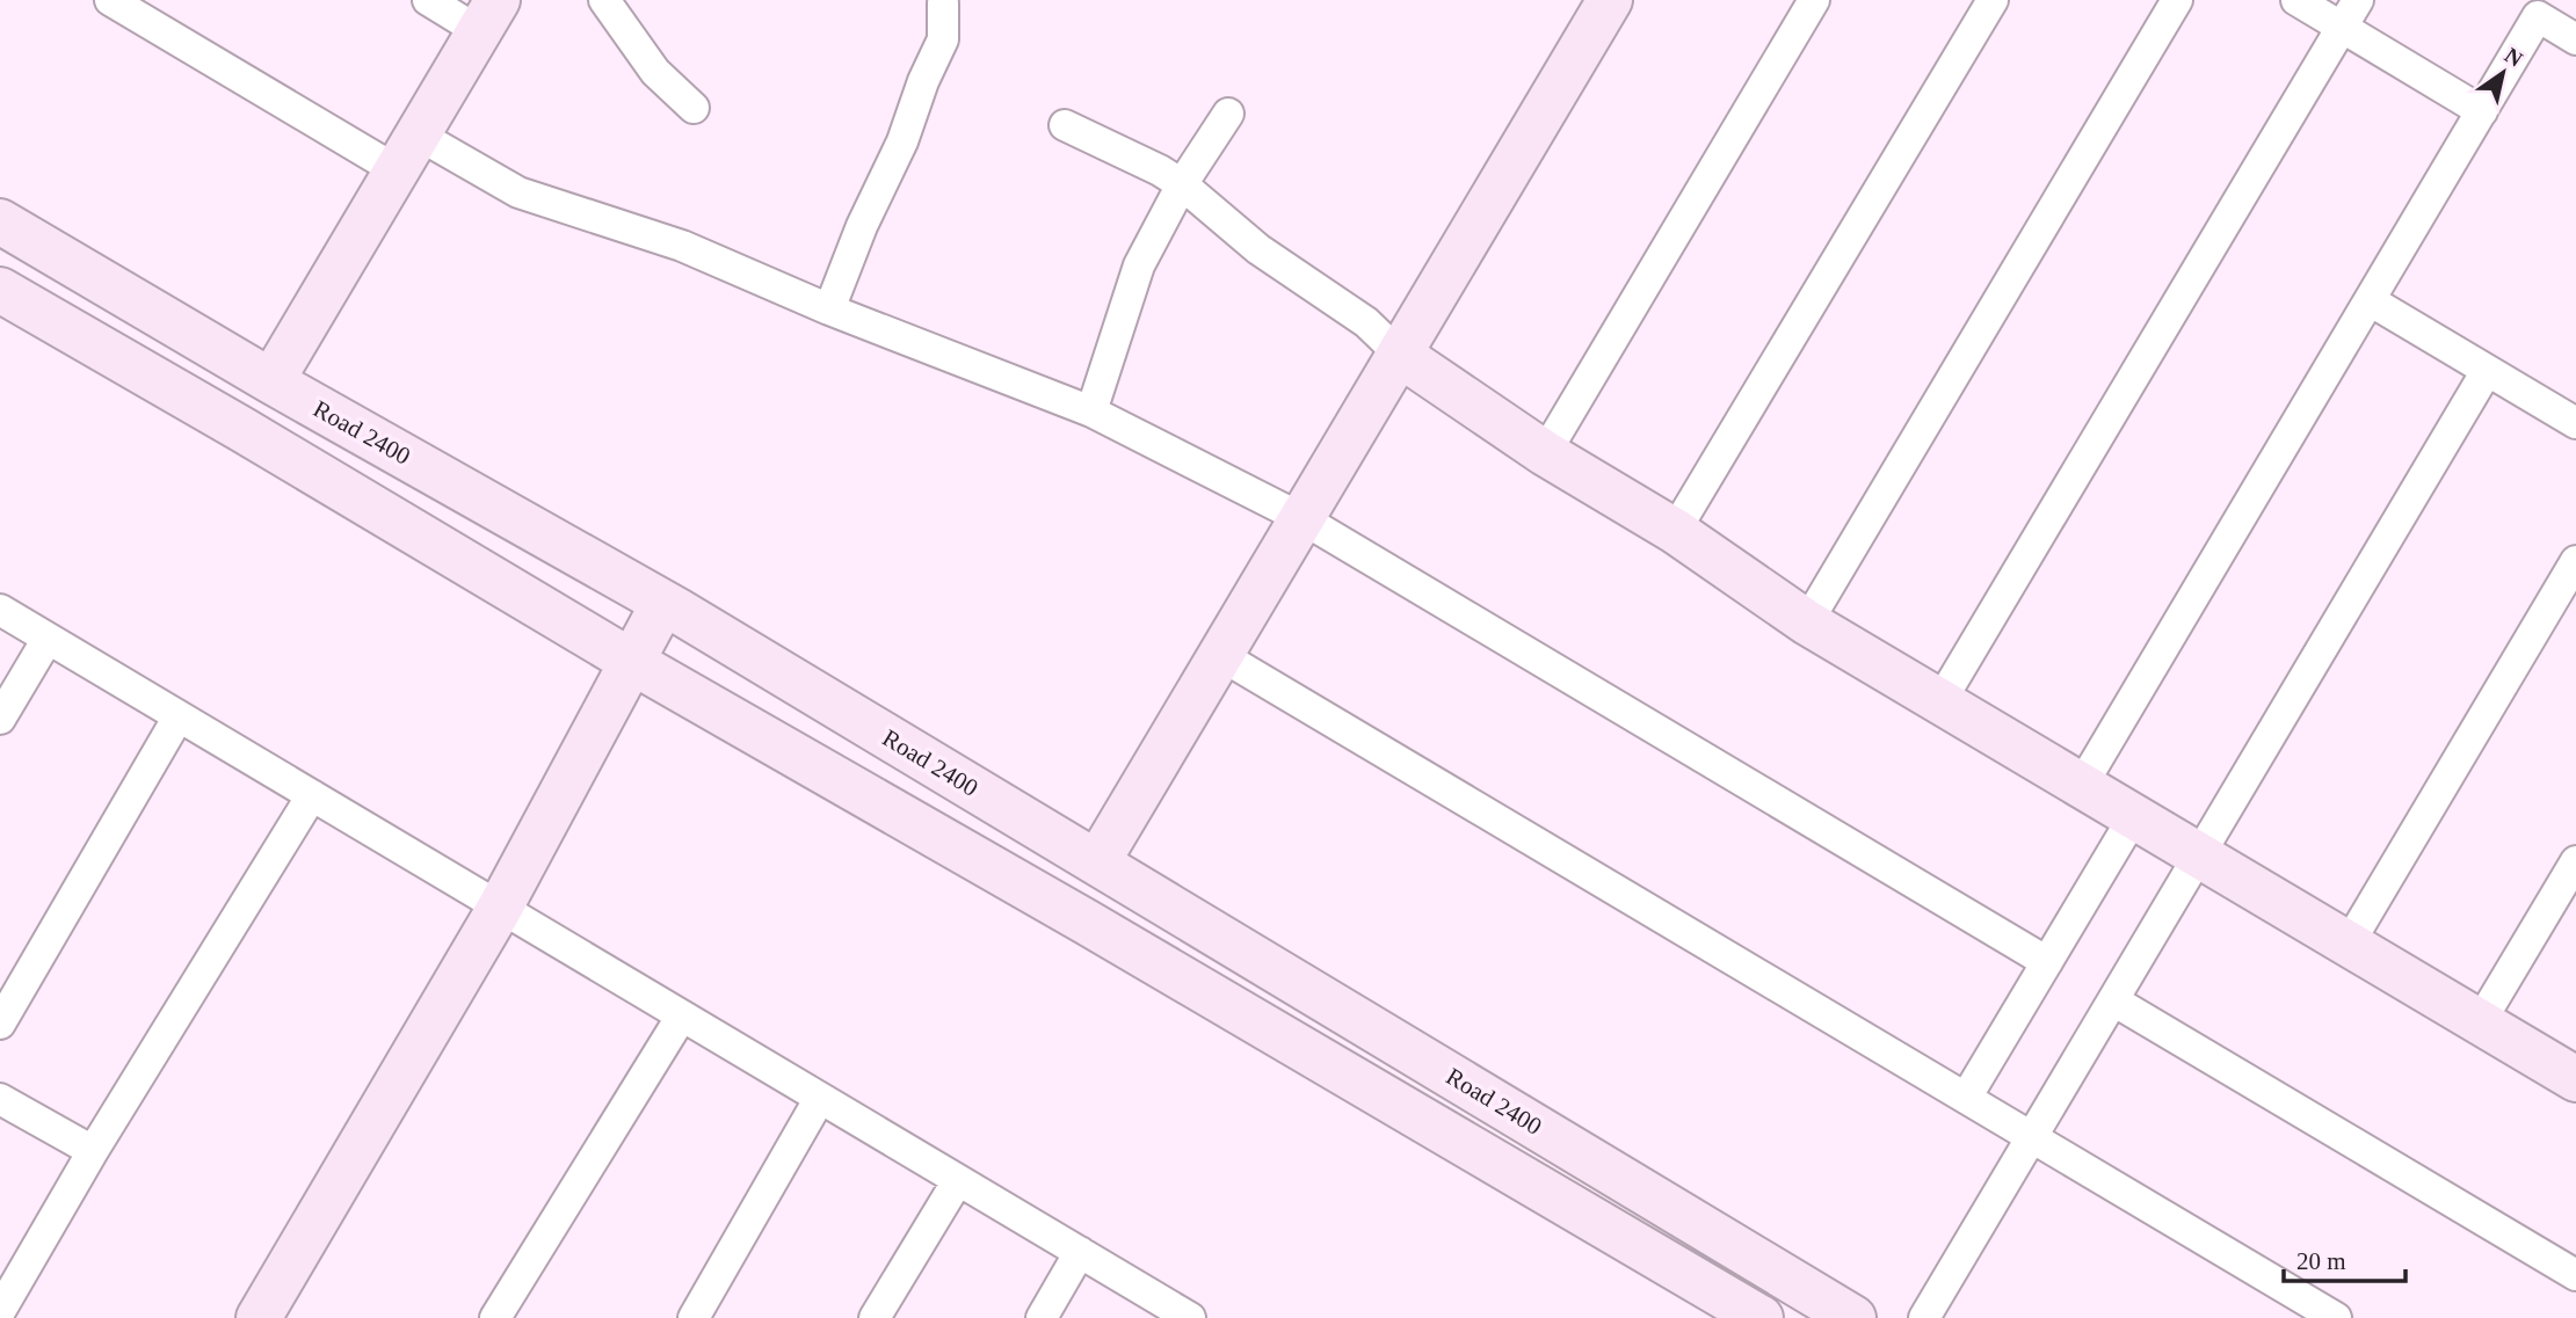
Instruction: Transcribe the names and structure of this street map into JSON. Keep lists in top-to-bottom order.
{
  "streets": {
    "main road": ["Road 2400"]
  },
  "scale_bar": "20 m",
  "north": "top right"
}
